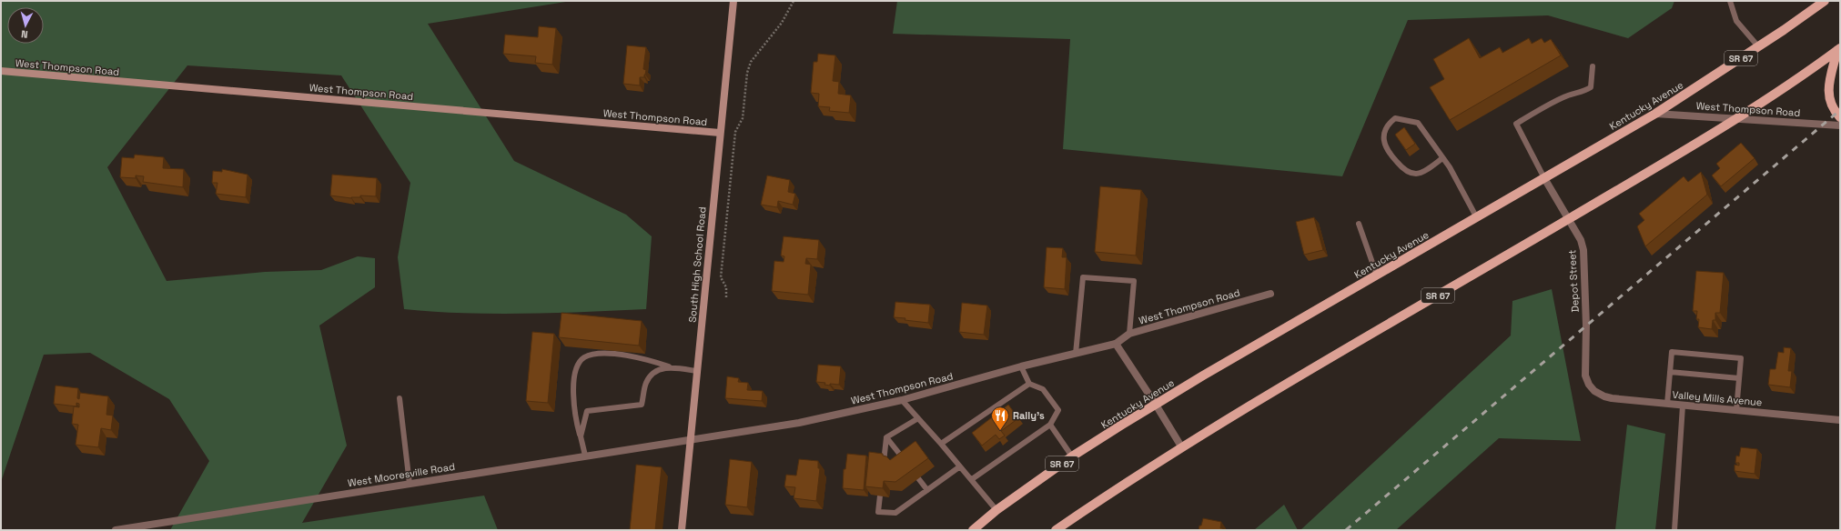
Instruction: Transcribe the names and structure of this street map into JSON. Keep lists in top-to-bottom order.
{
  "streets": {
    "main road": [
      "SR 67",
      "West Thompson Road",
      "Kentucky Avenue",
      "South High School Road"
    ],
    "street": ["Depot Street", "Valley Mills Avenue", "West Mooresville Road"]
  },
  "crossings": [
    ["SR 67", "West Thompson Road"],
    ["SR 67", "Depot Street"],
    ["West Thompson Road", "Kentucky Avenue"],
    ["West Thompson Road", "South High School Road"],
    ["West Thompson Road", "West Mooresville Road"],
    ["Kentucky Avenue", "Depot Street"],
    ["South High School Road", "West Mooresville Road"],
    ["Depot Street", "Valley Mills Avenue"]
  ],
  "places": {
    "restaurant": ["Rally's"]
  },
  "north": "bottom"
}
